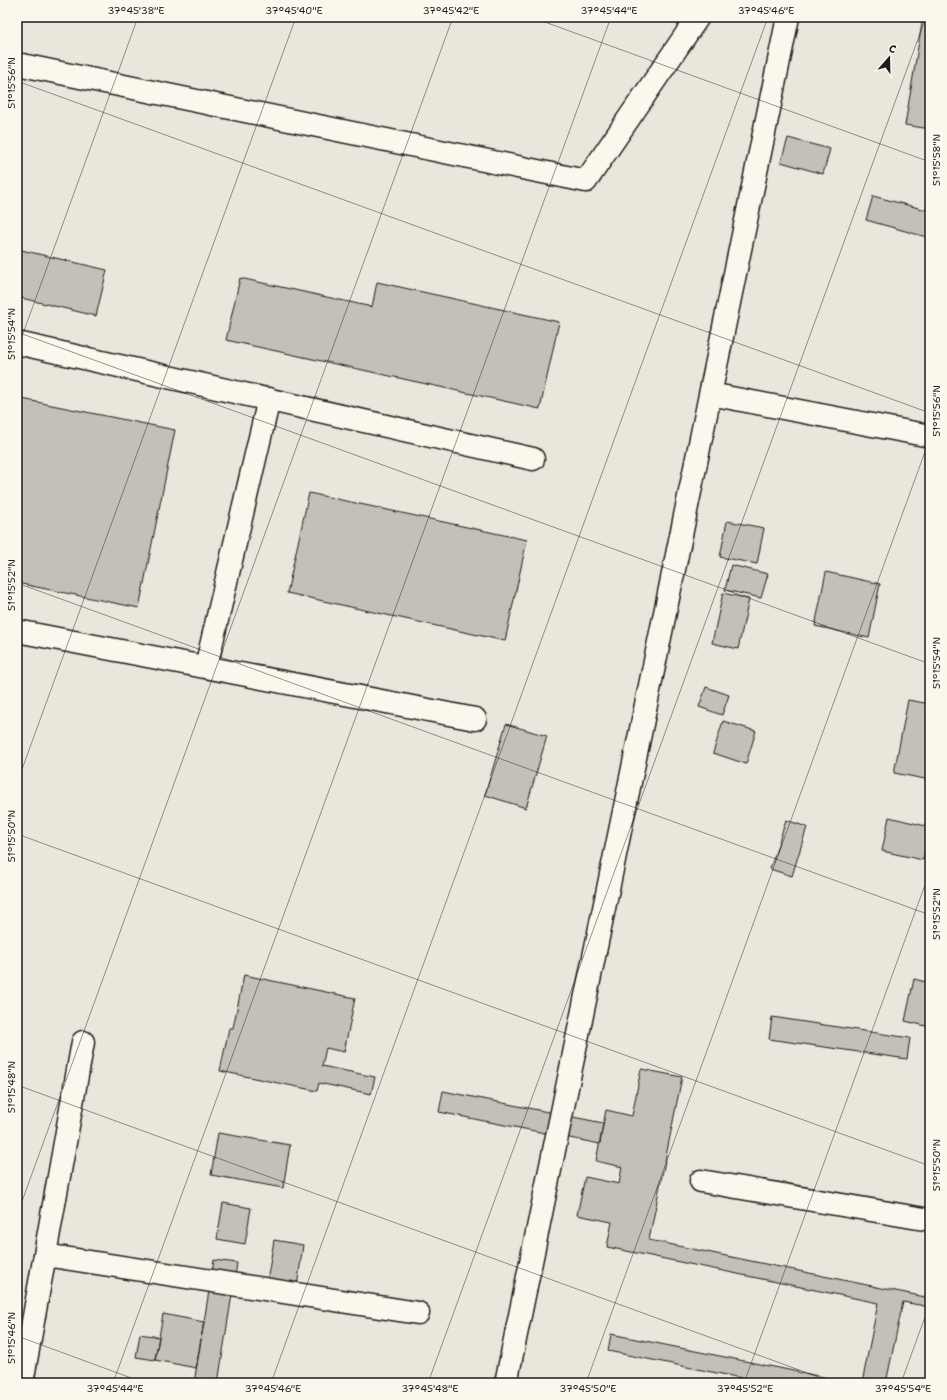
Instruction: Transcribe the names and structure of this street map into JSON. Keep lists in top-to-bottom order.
{
  "north": "top",
  "coordinates": [
    "37°45'38\"E",
    "37°45'40\"E",
    "37°45'42\"E",
    "37°45'44\"E",
    "37°45'46\"E",
    "51°15'56\"N",
    "51°15'58\"N",
    "51°15'54\"N",
    "51°15'52\"N",
    "51°15'50\"N",
    "51°15'48\"N",
    "51°15'46\"N",
    "37°45'48\"E",
    "37°45'50\"E",
    "37°45'52\"E",
    "37°45'54\"E"
  ]
}
